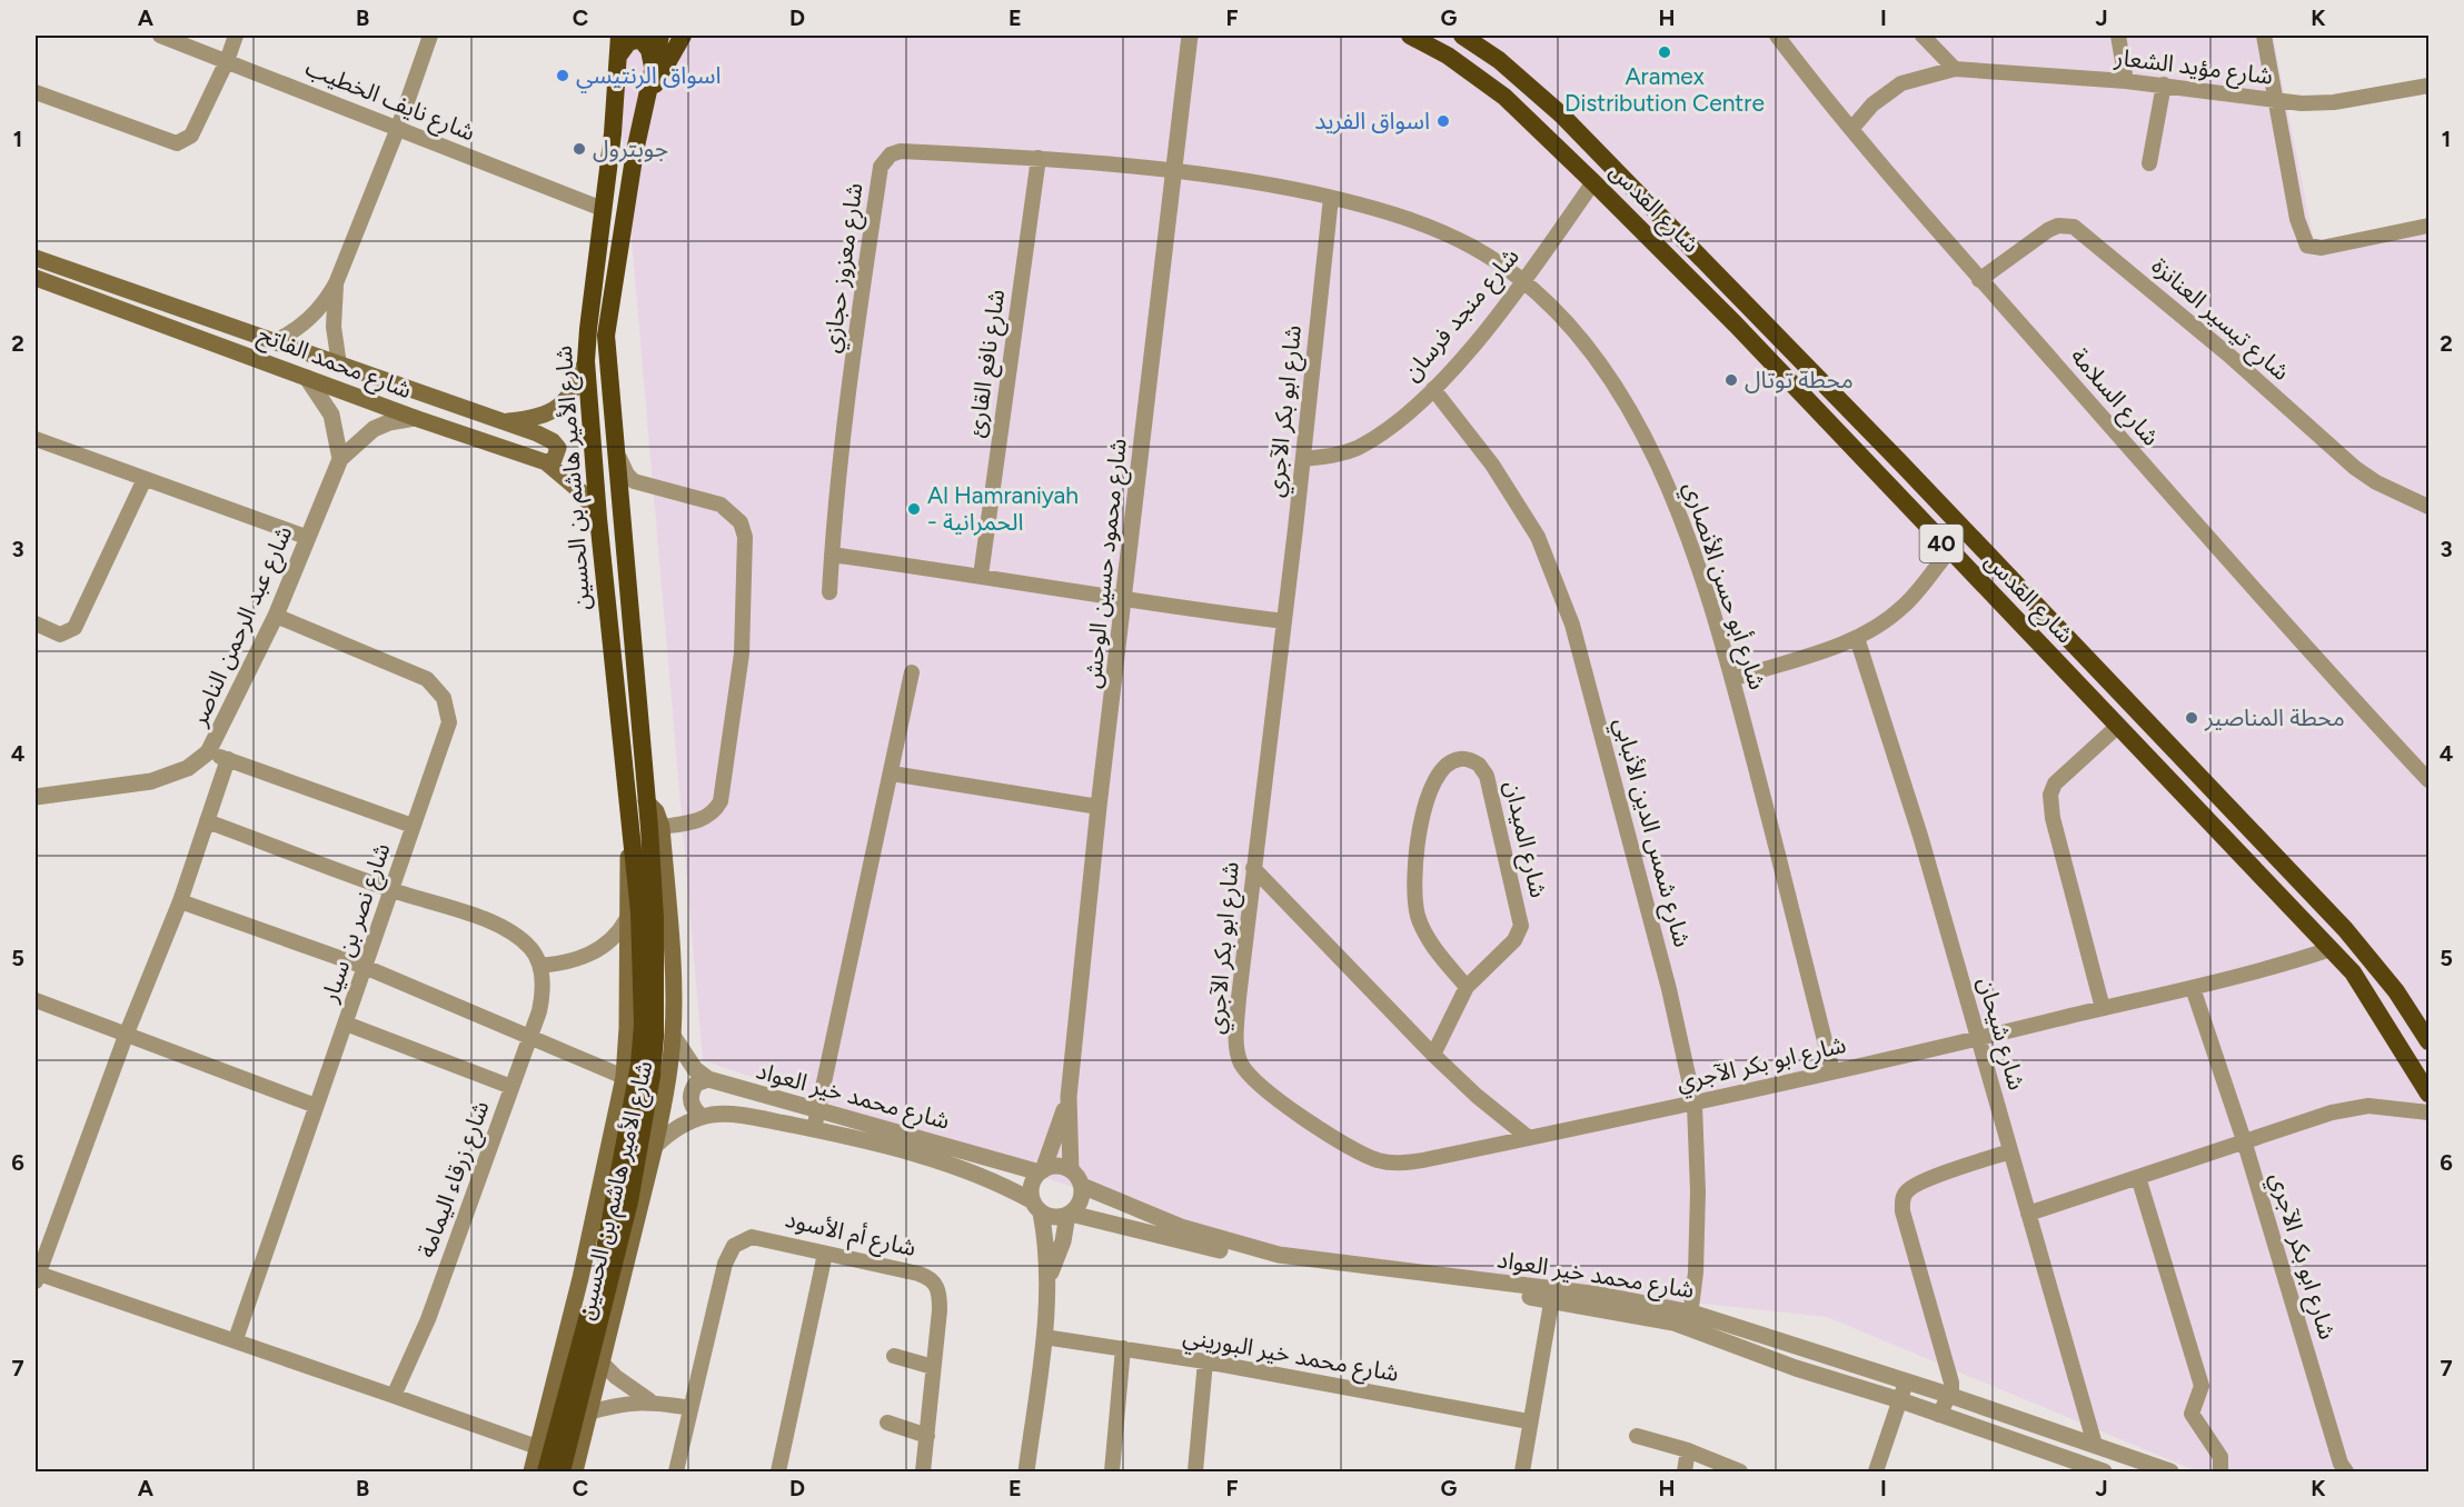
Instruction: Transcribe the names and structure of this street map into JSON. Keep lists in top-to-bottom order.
{
  "streets": {
    "highway": ["شارع القدس", "شارع الأمير هاشم بن الحسين", "40"],
    "main road": ["شارع محمد الفاتح"],
    "street": [
      "شارع مؤيد الشعار",
      "شارع نايف الخطيب",
      "شارع معزوز حجازي",
      "شارع منجد فرسان",
      "شارع تيسير العنانزة",
      "شارع نافع القارئ",
      "شارع السلامة",
      "شارع ابو بكر الآجري",
      "شارع محمود حسين الوحش",
      "شارع أبو حسن الأنصاري",
      "شارع عبد الرحمن الناصر",
      "شارع شمس الدين الأنبابي",
      "شارع الميدان",
      "شارع نصر بن سيار",
      "شارع شيحان",
      "شارع محمد خير العواد",
      "شارع زرقاء اليمامة",
      "شارع أم الأسود",
      "شارع محمد خير البوريني"
    ]
  },
  "crossings": [
    ["شارع مؤيد الشعار", "شارع السلامة"],
    ["شارع نايف الخطيب", "شارع الأمير هاشم بن الحسين"],
    ["شارع القدس", "شارع منجد فرسان"],
    ["شارع القدس", "شارع ابو بكر الآجري"],
    ["شارع معزوز حجازي", "شارع نافع القارئ"],
    ["شارع معزوز حجازي", "شارع محمود حسين الوحش"],
    ["شارع معزوز حجازي", "شارع أبو حسن الأنصاري"],
    ["شارع منجد فرسان", "شارع ابو بكر الآجري"],
    ["شارع منجد فرسان", "شارع أبو حسن الأنصاري"],
    ["شارع منجد فرسان", "شارع شمس الدين الأنبابي"],
    ["شارع تيسير العنانزة", "شارع السلامة"],
    ["شارع محمد الفاتح", "شارع الأمير هاشم بن الحسين"],
    ["شارع محمد الفاتح", "شارع عبد الرحمن الناصر"],
    ["شارع ابو بكر الآجري", "شارع أبو حسن الأنصاري"],
    ["شارع ابو بكر الآجري", "شارع شمس الدين الأنبابي"],
    ["شارع ابو بكر الآجري", "شارع شيحان"],
    ["شارع الأمير هاشم بن الحسين", "شارع محمد خير العواد"],
    ["شارع محمود حسين الوحش", "شارع أبو حسن الأنصاري"],
    ["شارع محمود حسين الوحش", "شارع محمد خير العواد"],
    ["شارع عبد الرحمن الناصر", "شارع نصر بن سيار"],
    ["شارع شمس الدين الأنبابي", "شارع محمد خير العواد"],
    ["شارع شيحان", "شارع محمد خير العواد"]
  ],
  "places": [
    "Aramex Distribution Centre",
    "اسواق الرنتيسي",
    "اسواق الفريد",
    "جوبترول",
    "محطة توتال",
    "Al Hamraniyah - الحمرانية",
    "محطة المناصير"
  ],
  "grid": {
    "columns": [
      "A",
      "B",
      "C",
      "D",
      "E",
      "F",
      "G",
      "H",
      "I",
      "J",
      "K"
    ],
    "rows": [
      "1",
      "2",
      "3",
      "4",
      "5",
      "6",
      "7"
    ]
  }
}
